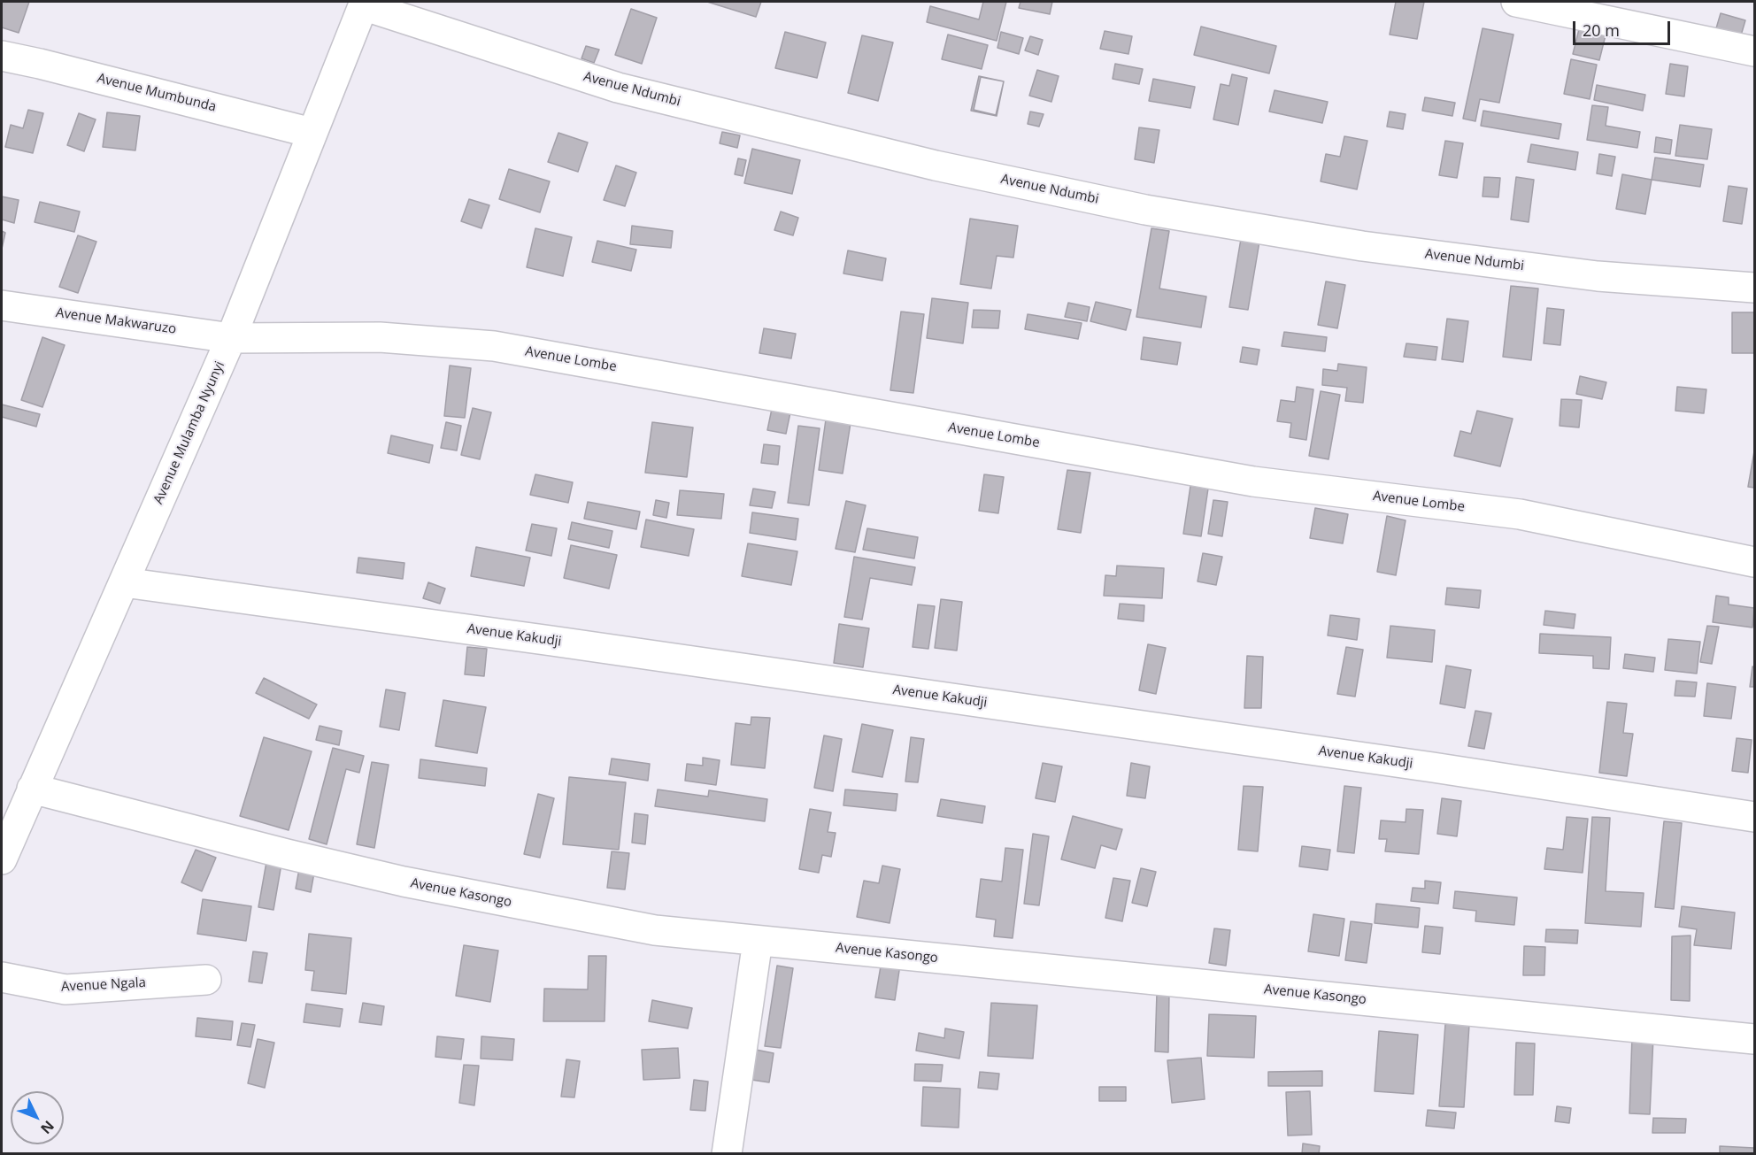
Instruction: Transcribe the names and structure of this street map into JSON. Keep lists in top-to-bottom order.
{
  "streets": {
    "street": [
      "Avenue Ndumbi",
      "Avenue Mumbunda",
      "Avenue Makwaruzo",
      "Avenue Lombe",
      "Avenue Mulamba Nyunyi",
      "Avenue Kakudji",
      "Avenue Kasongo",
      "Avenue Ngala"
    ]
  },
  "crossings": [
    ["Avenue Ndumbi", "Avenue Mulamba Nyunyi"],
    ["Avenue Mumbunda", "Avenue Mulamba Nyunyi"],
    ["Avenue Makwaruzo", "Avenue Lombe"],
    ["Avenue Makwaruzo", "Avenue Mulamba Nyunyi"],
    ["Avenue Lombe", "Avenue Mulamba Nyunyi"],
    ["Avenue Mulamba Nyunyi", "Avenue Kakudji"],
    ["Avenue Mulamba Nyunyi", "Avenue Kasongo"]
  ],
  "scale_bar": "20 m",
  "north": "bottom right"
}
